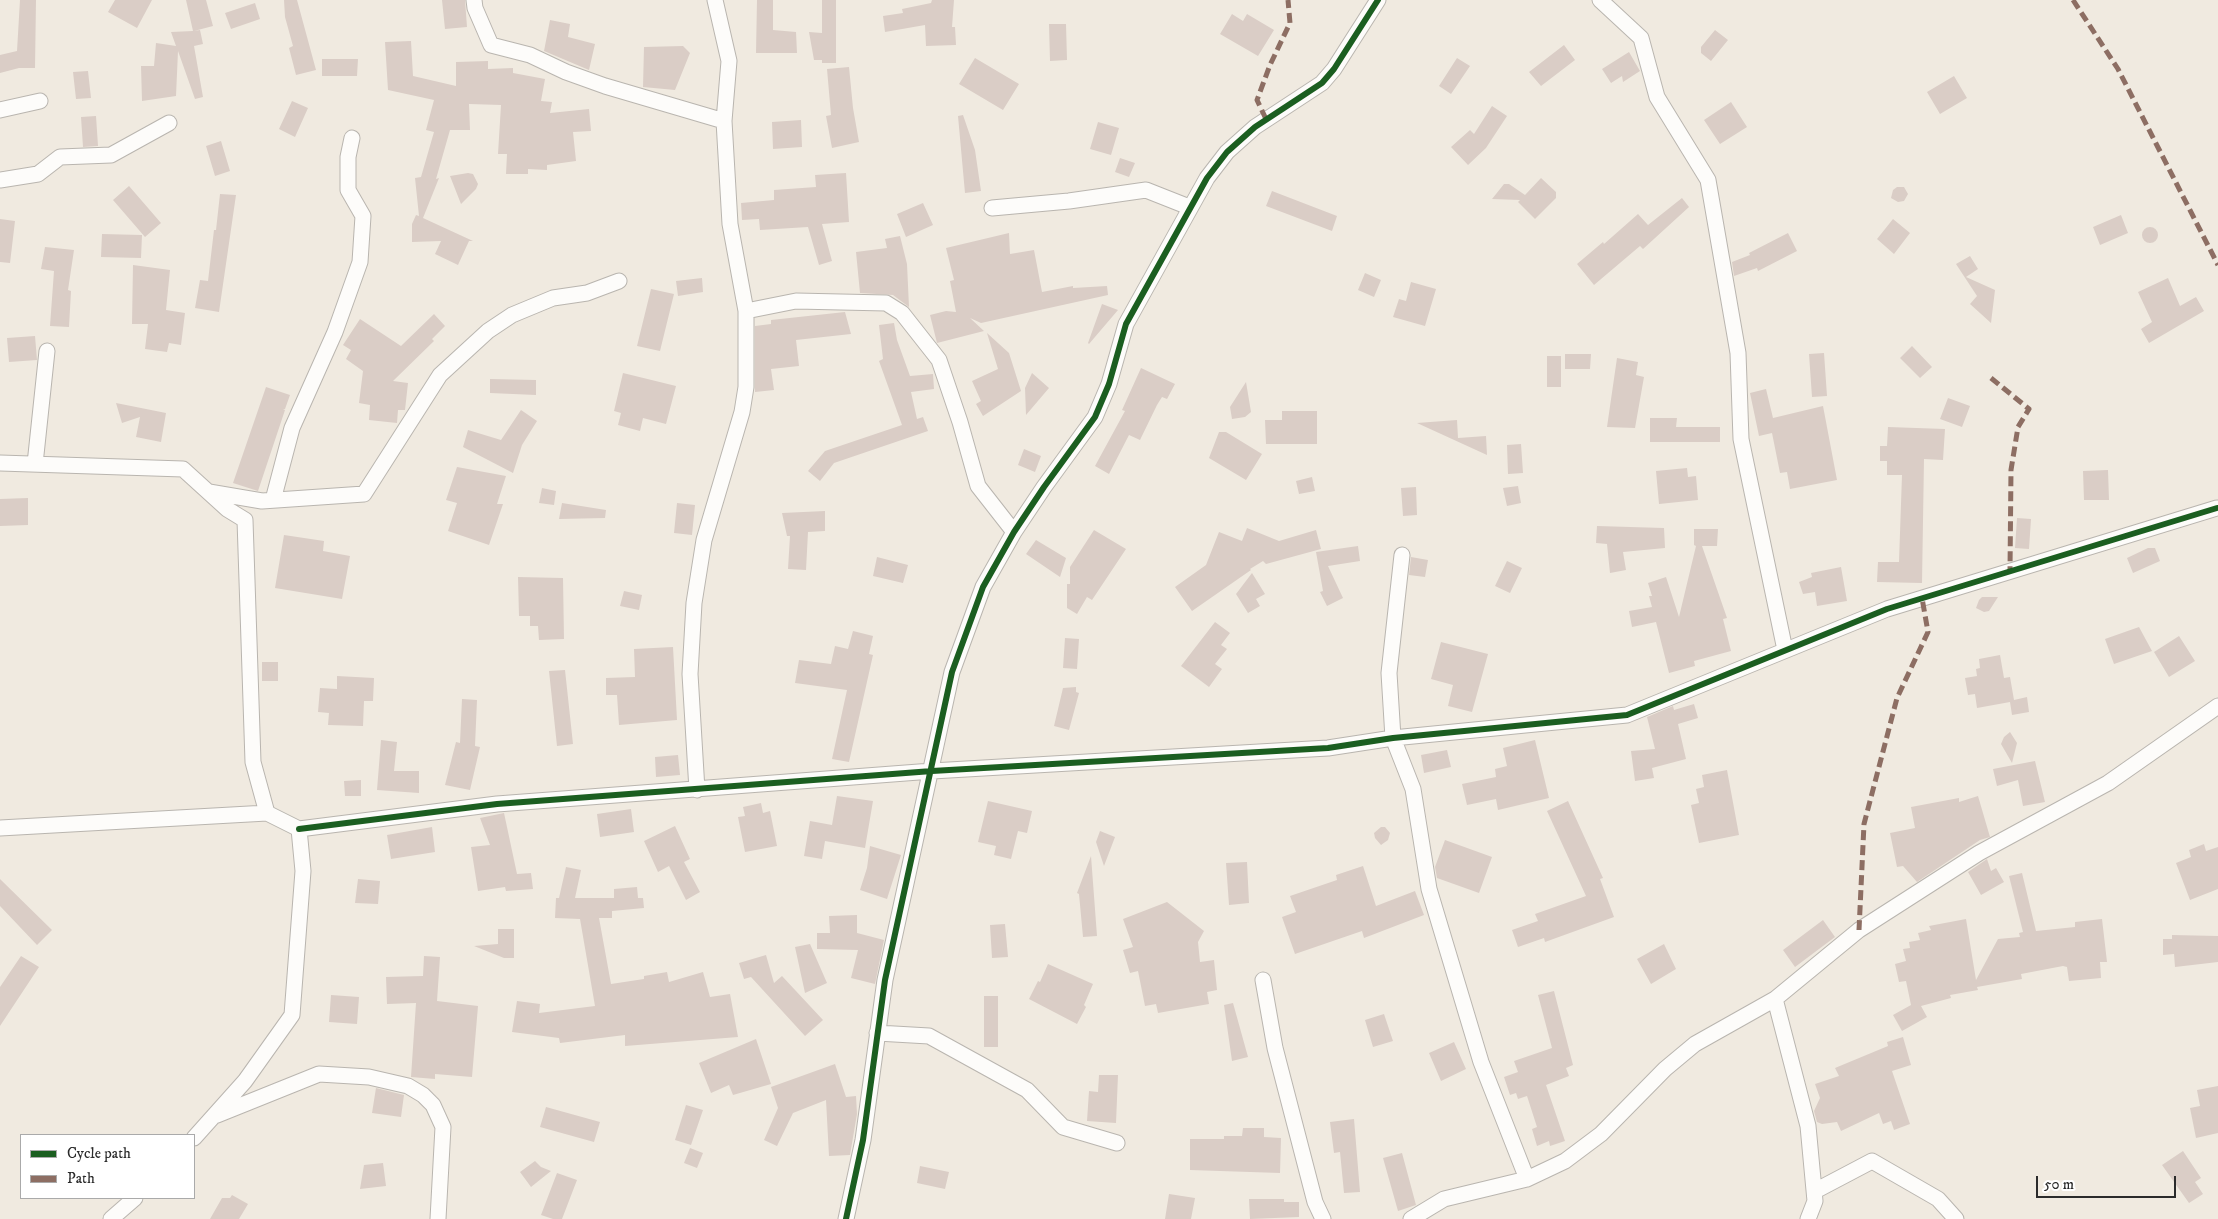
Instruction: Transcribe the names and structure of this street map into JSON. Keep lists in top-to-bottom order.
{
  "legend": ["Cycle path", "Path"],
  "scale_bar": "50 m"
}
